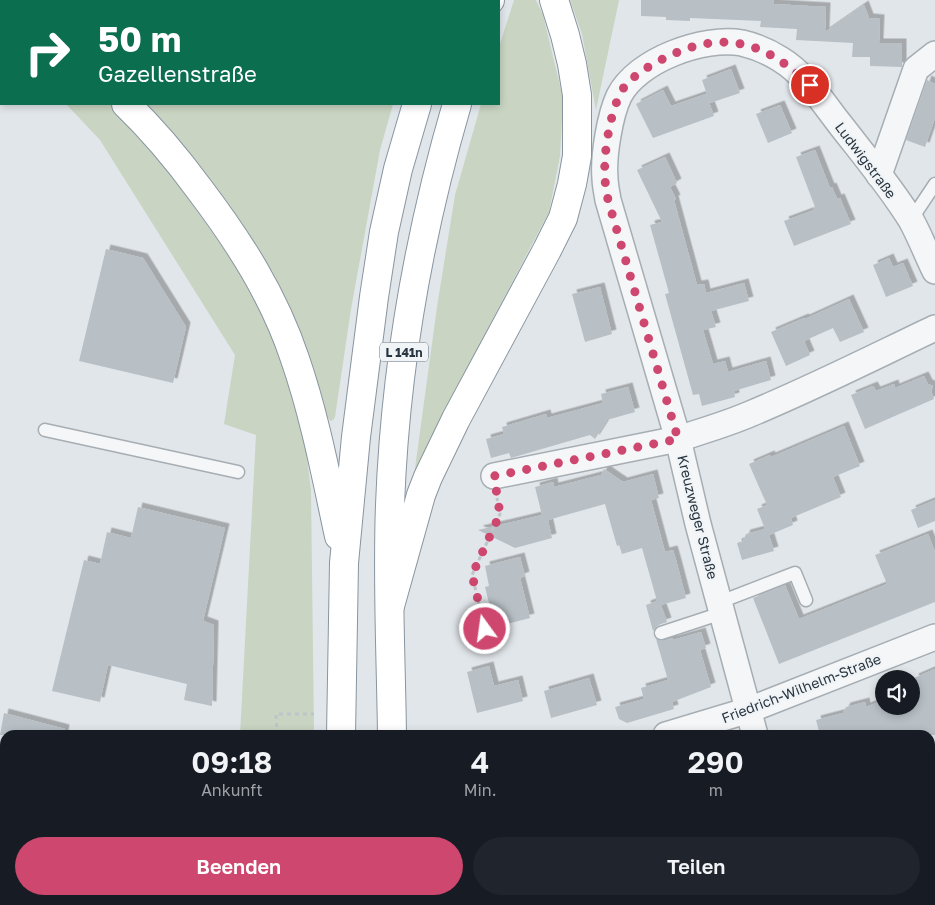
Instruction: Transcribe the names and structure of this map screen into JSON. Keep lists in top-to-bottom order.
{
  "streets": {
    "highway": ["L 141n"],
    "street": ["Ludwigstraße", "Kreuzweger Straße", "Friedrich-Wilhelm-Straße"]
  },
  "crossings": [
    ["Ludwigstraße", "Kreuzweger Straße"],
    ["Kreuzweger Straße", "Friedrich-Wilhelm-Straße"]
  ],
  "page": {
    "turn": ["50 m", "Gazellenstraße"],
    "eta": [
      "09:18",
      "Ankunft",
      "4",
      "Min.",
      "290",
      "m"
    ],
    "buttons": ["Beenden", "Teilen"]
  }
}
